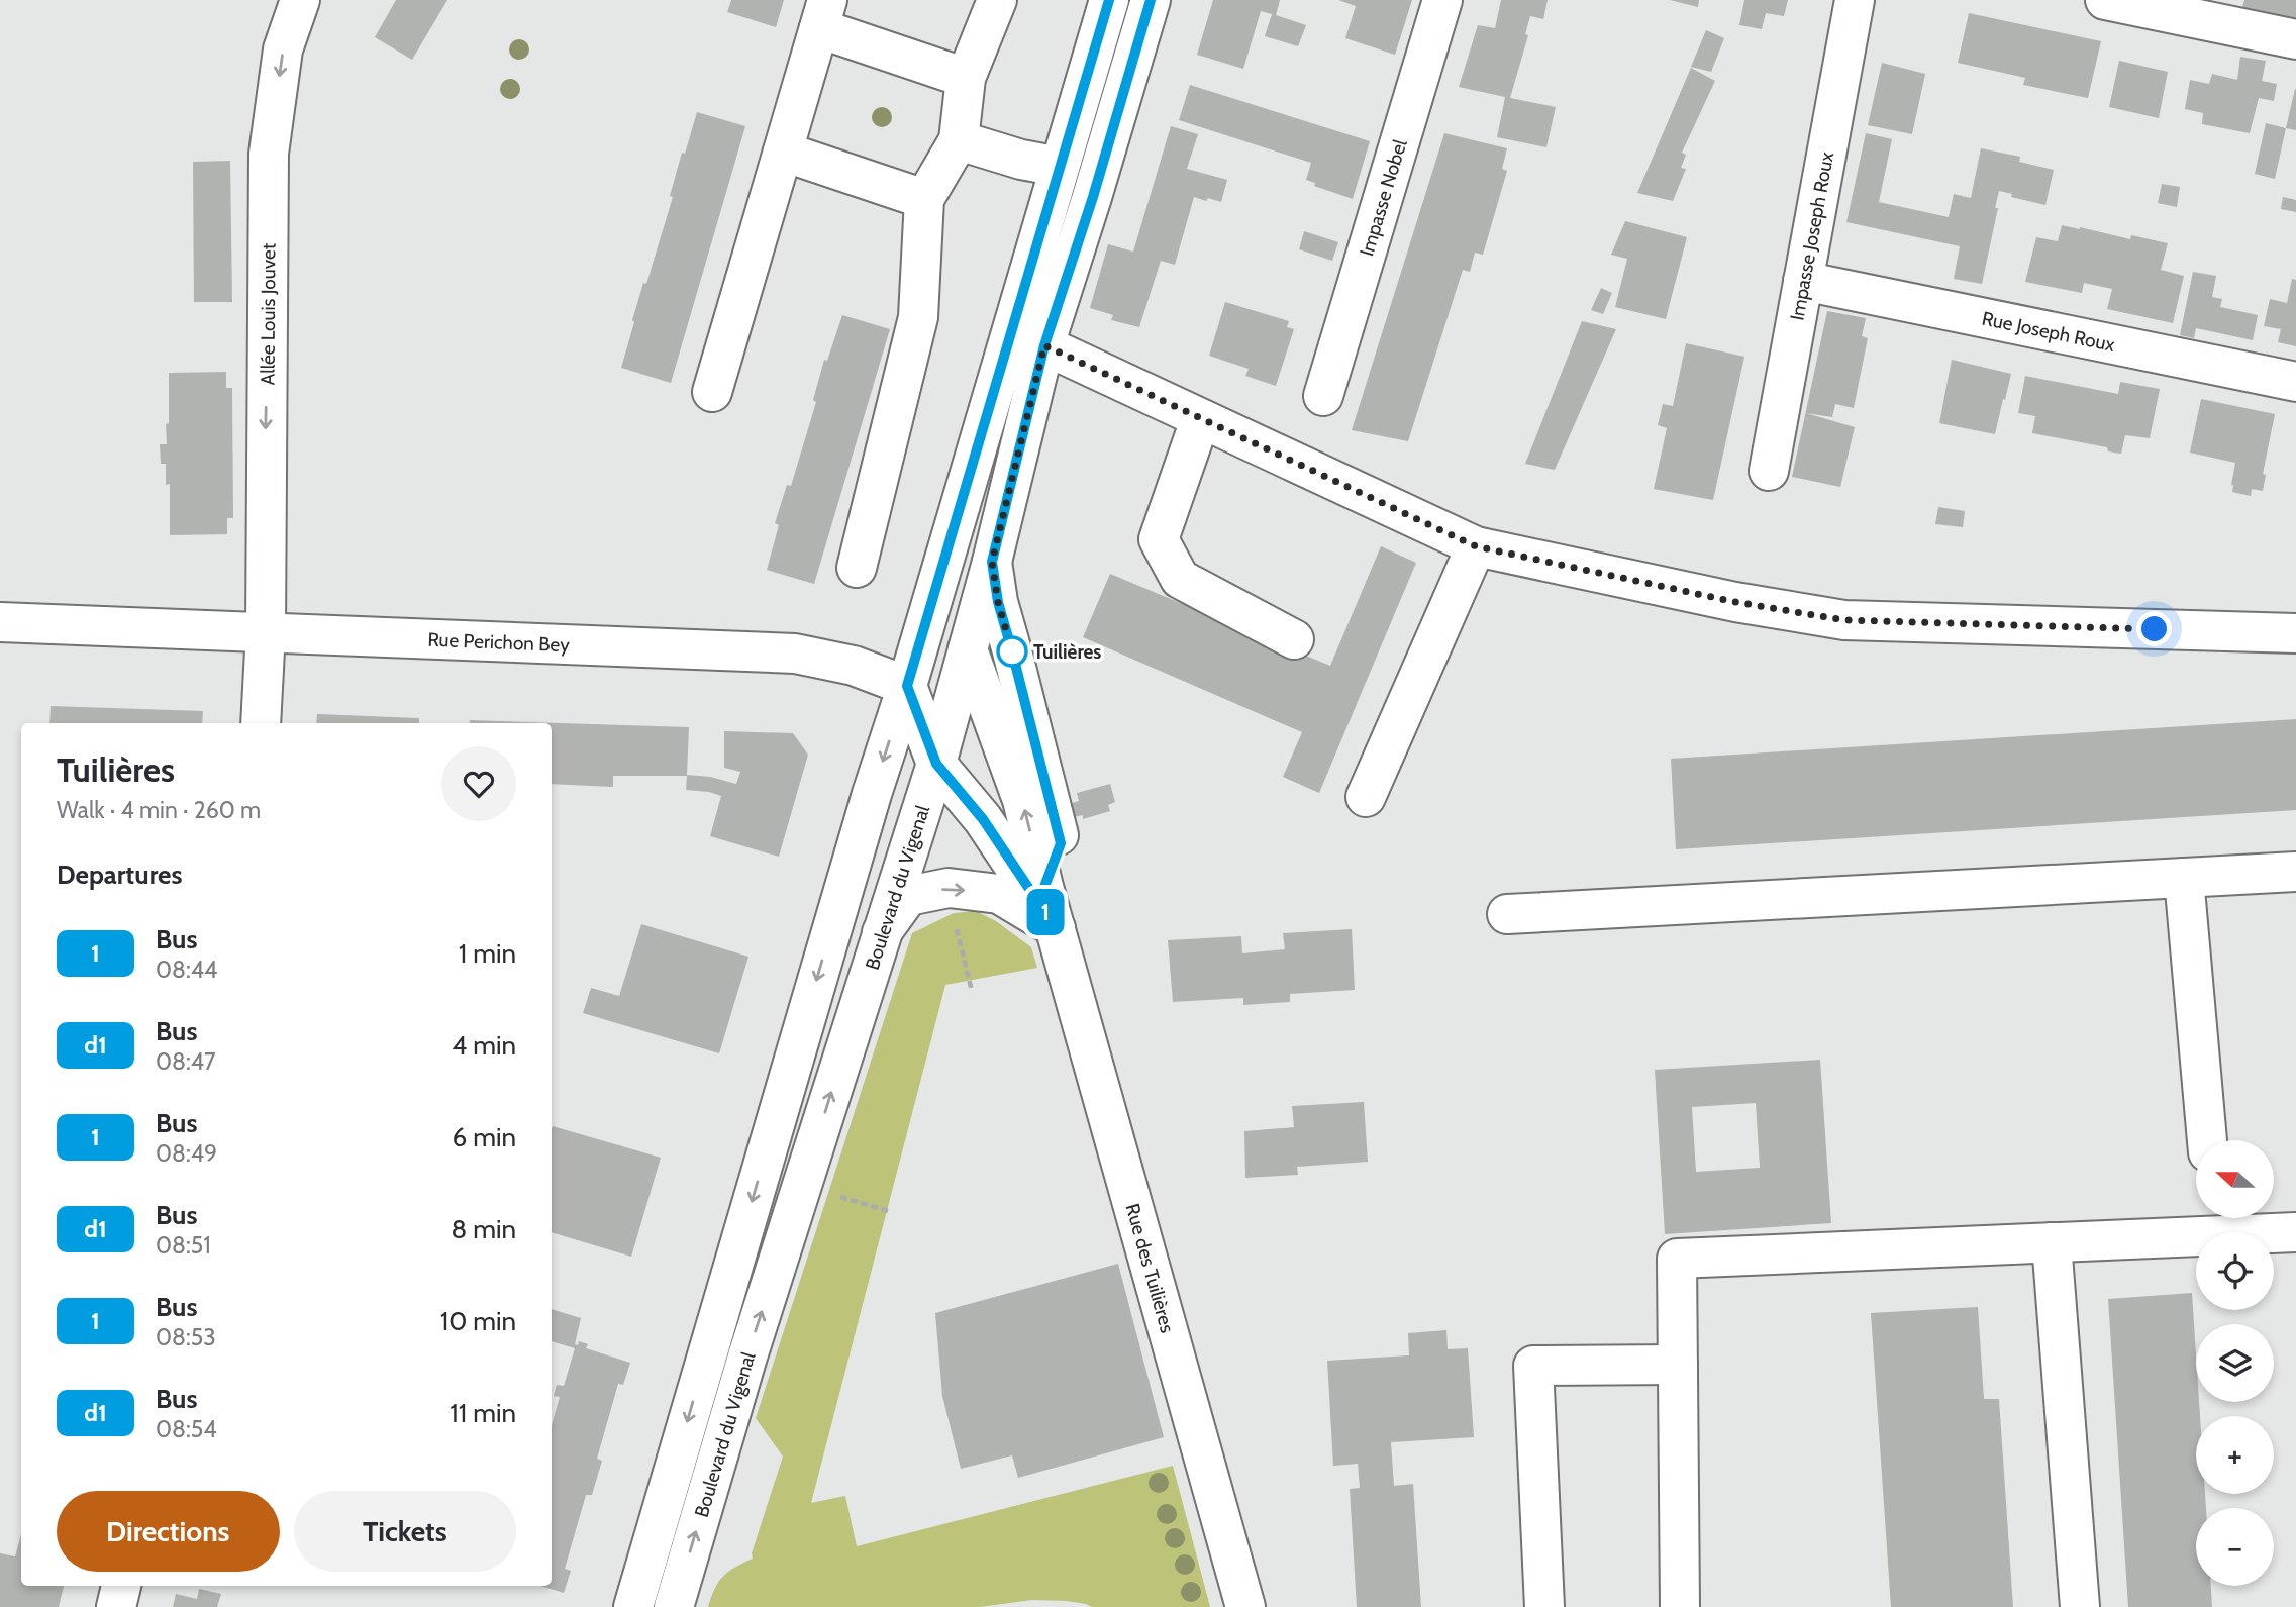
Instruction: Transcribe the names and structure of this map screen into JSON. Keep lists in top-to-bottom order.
{
  "streets": {
    "street": [
      "Impasse Nobel",
      "Impasse Joseph Roux",
      "Allée Louis Jouvet",
      "Rue Joseph Roux",
      "Rue Perichon Bey",
      "Boulevard du Vigenal",
      "Rue des Tuilières"
    ]
  },
  "crossings": [
    ["Impasse Joseph Roux", "Rue Joseph Roux"],
    ["Allée Louis Jouvet", "Rue Perichon Bey"],
    ["Rue Perichon Bey", "Boulevard du Vigenal"],
    ["Boulevard du Vigenal", "Rue des Tuilières"]
  ],
  "one_way": ["Allée Louis Jouvet"],
  "places": ["Tuilières"],
  "lines": ["bus line 1"],
  "north": "left",
  "page": {
    "on_map": "1",
    "heading": [
      ["Tuilières", "Walk · 4 min · 260 m"],
      "Departures"
    ],
    "list": [
      {
        "mark": "1",
        "name": "Bus",
        "note": "08:44",
        "value": "1 min"
      },
      {
        "mark": "d1",
        "name": "Bus",
        "note": "08:47",
        "value": "4 min"
      },
      {
        "mark": "1",
        "name": "Bus",
        "note": "08:49",
        "value": "6 min"
      },
      {
        "mark": "d1",
        "name": "Bus",
        "note": "08:51",
        "value": "8 min"
      },
      {
        "mark": "1",
        "name": "Bus",
        "note": "08:53",
        "value": "10 min"
      },
      {
        "mark": "d1",
        "name": "Bus",
        "note": "08:54",
        "value": "11 min"
      }
    ],
    "map_buttons": ["+", "−"],
    "buttons": ["Directions", "Tickets"]
  }
}
